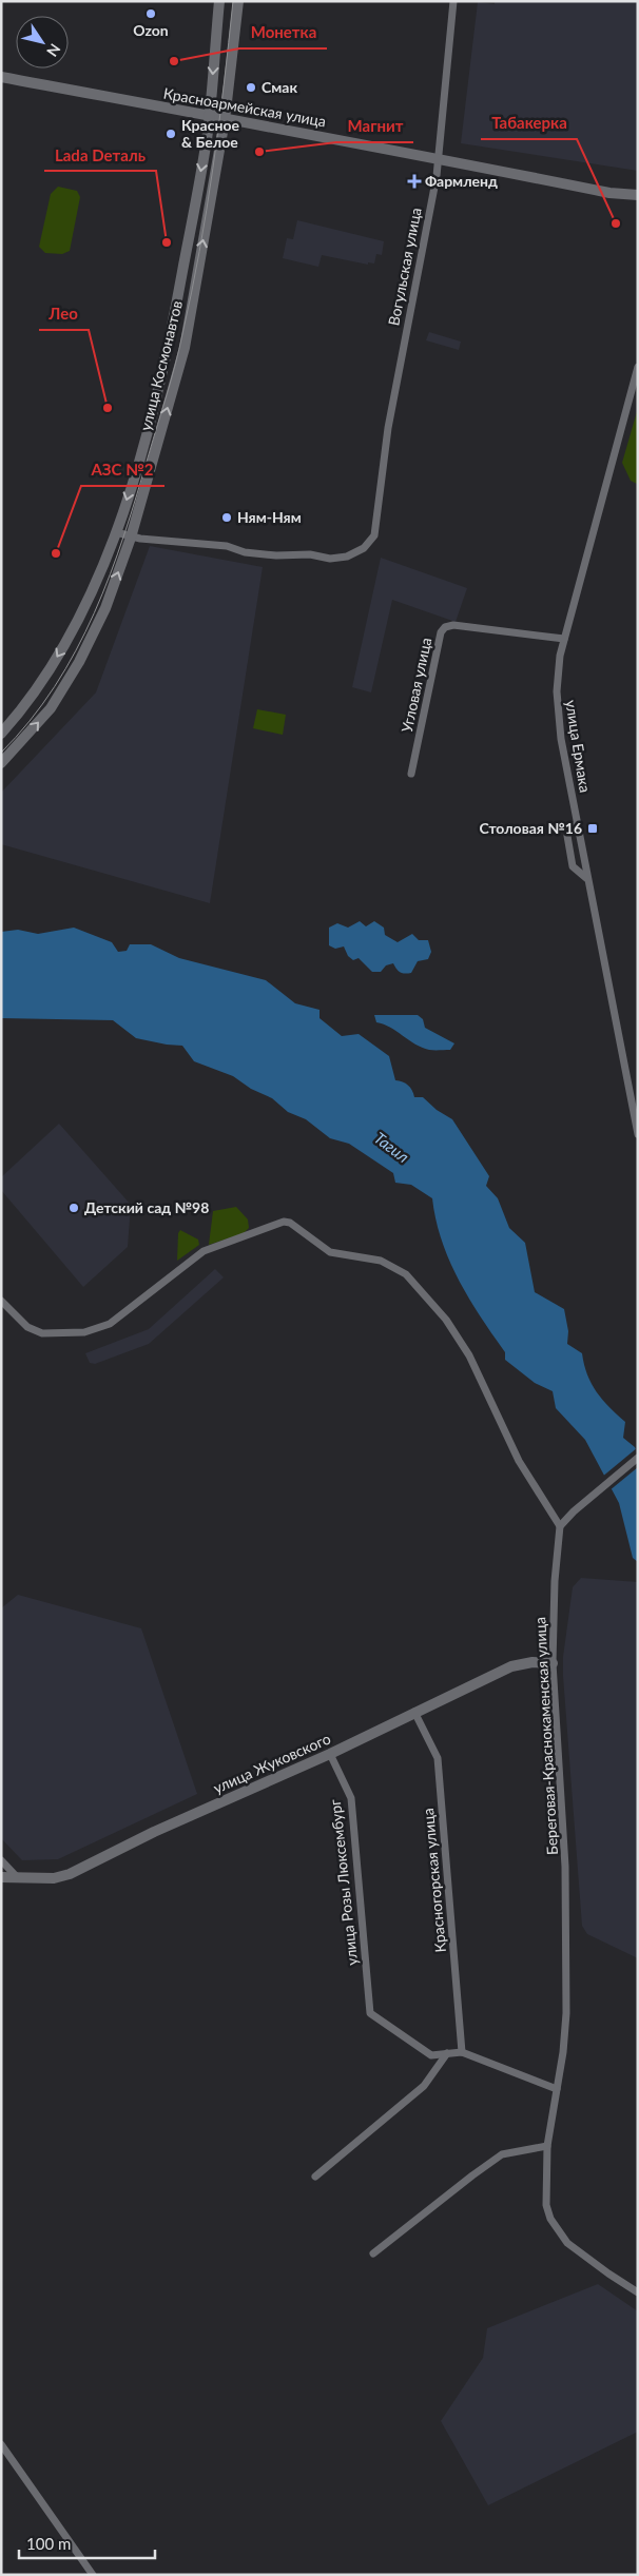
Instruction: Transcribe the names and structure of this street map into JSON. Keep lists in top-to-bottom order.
{
  "streets": {
    "main road": ["Красноармейская улица", "улица Космонавтов", "улица Жуковского"],
    "street": [
      "Вогульская улица",
      "Угловая улица",
      "улица Ермака",
      "Береговая-Краснокаменская улица",
      "Красногорская улица",
      "улица Розы Люксембург"
    ]
  },
  "crossings": [
    ["Красноармейская улица", "Вогульская улица"],
    ["Красноармейская улица", "улица Космонавтов"],
    ["Вогульская улица", "улица Космонавтов"],
    ["Угловая улица", "улица Ермака"],
    ["Береговая-Краснокаменская улица", "улица Жуковского"],
    ["улица Жуковского", "Красногорская улица"],
    ["улица Жуковского", "улица Розы Люксембург"]
  ],
  "water": ["Тагил"],
  "places": {
    "other": [
      "Ozon",
      "Монетка",
      "Смак",
      "Красное & Белое",
      "Магнит",
      "Табакерка",
      "Lada Dеталь",
      "Лео",
      "Ням-Ням",
      "АЗС №2",
      "Детский сад №98"
    ],
    "health": ["Фармленд"],
    "transit": ["Столовая №16"]
  },
  "scale_bar": "100 m",
  "north": "bottom right"
}
